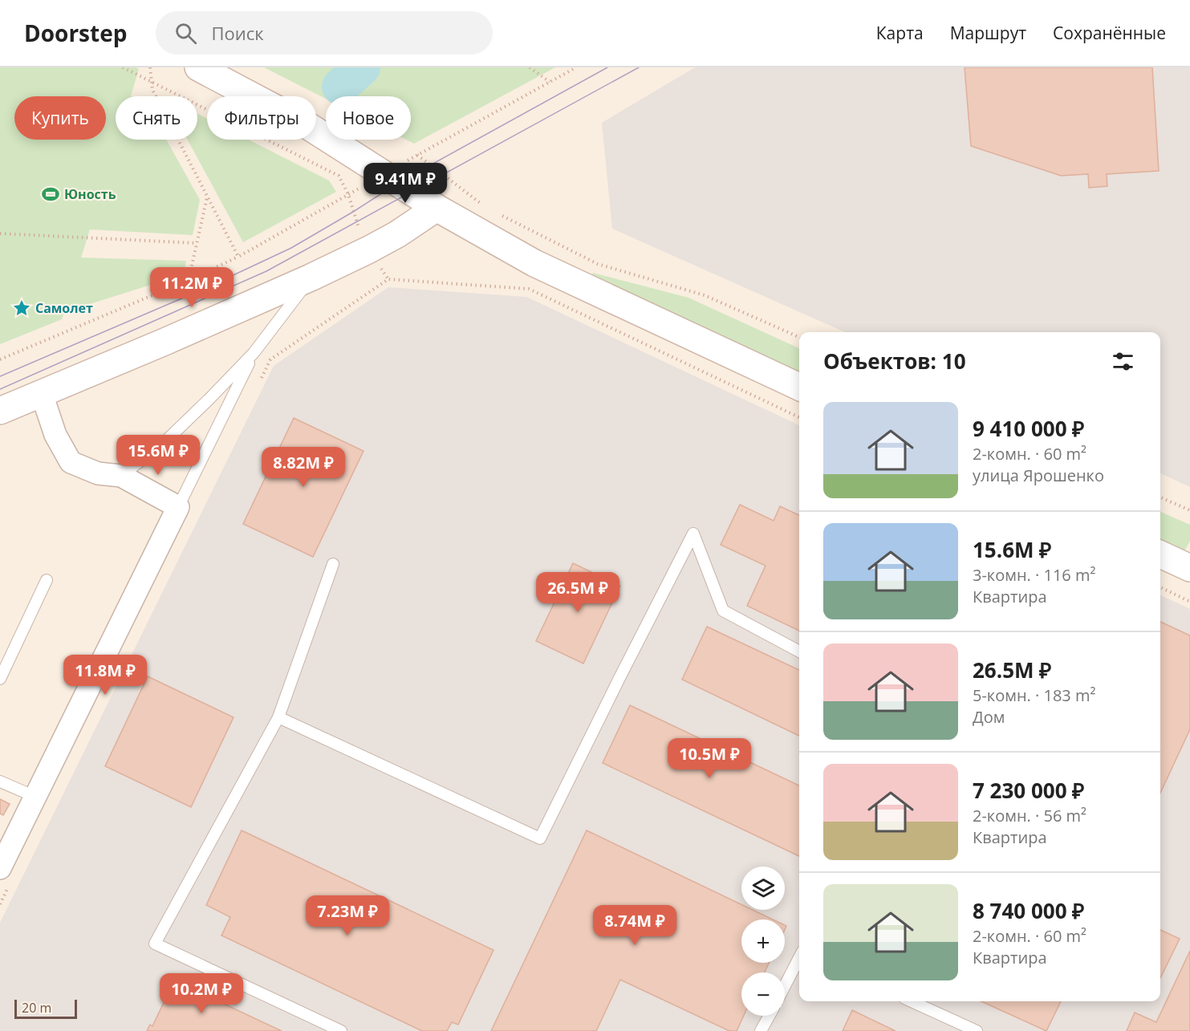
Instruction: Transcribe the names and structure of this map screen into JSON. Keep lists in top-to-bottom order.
{
  "places": {
    "sports": ["Юность"],
    "place": ["Самолет"]
  },
  "scale_bar": "20 m",
  "page": {
    "header": "Doorstep",
    "search": "Поиск",
    "nav": ["Карта", "Маршрут", "Сохранённые"],
    "chip": [
      "Купить",
      "Снять",
      "Фильтры",
      "Новое"
    ],
    "price": [
      "9.41M ₽",
      "11.2M ₽",
      "15.6M ₽",
      "8.82M ₽",
      "26.5M ₽",
      "11.8M ₽",
      "10.5M ₽",
      "7.23M ₽",
      "8.74M ₽",
      "10.2M ₽"
    ],
    "heading": "Объектов: 10",
    "list": [
      {
        "name": "9 410 000 ₽",
        "note": "2-комн. · 60 m² · улица Ярошенко"
      },
      {
        "name": "15.6M ₽",
        "note": "3-комн. · 116 m² · Квартира"
      },
      {
        "name": "26.5M ₽",
        "note": "5-комн. · 183 m² · Дом"
      },
      {
        "name": "7 230 000 ₽",
        "note": "2-комн. · 56 m² · Квартира"
      },
      {
        "name": "8 740 000 ₽",
        "note": "2-комн. · 60 m² · Квартира"
      }
    ],
    "map_buttons": ["+", "−"],
    "scale": "20 m"
  }
}
